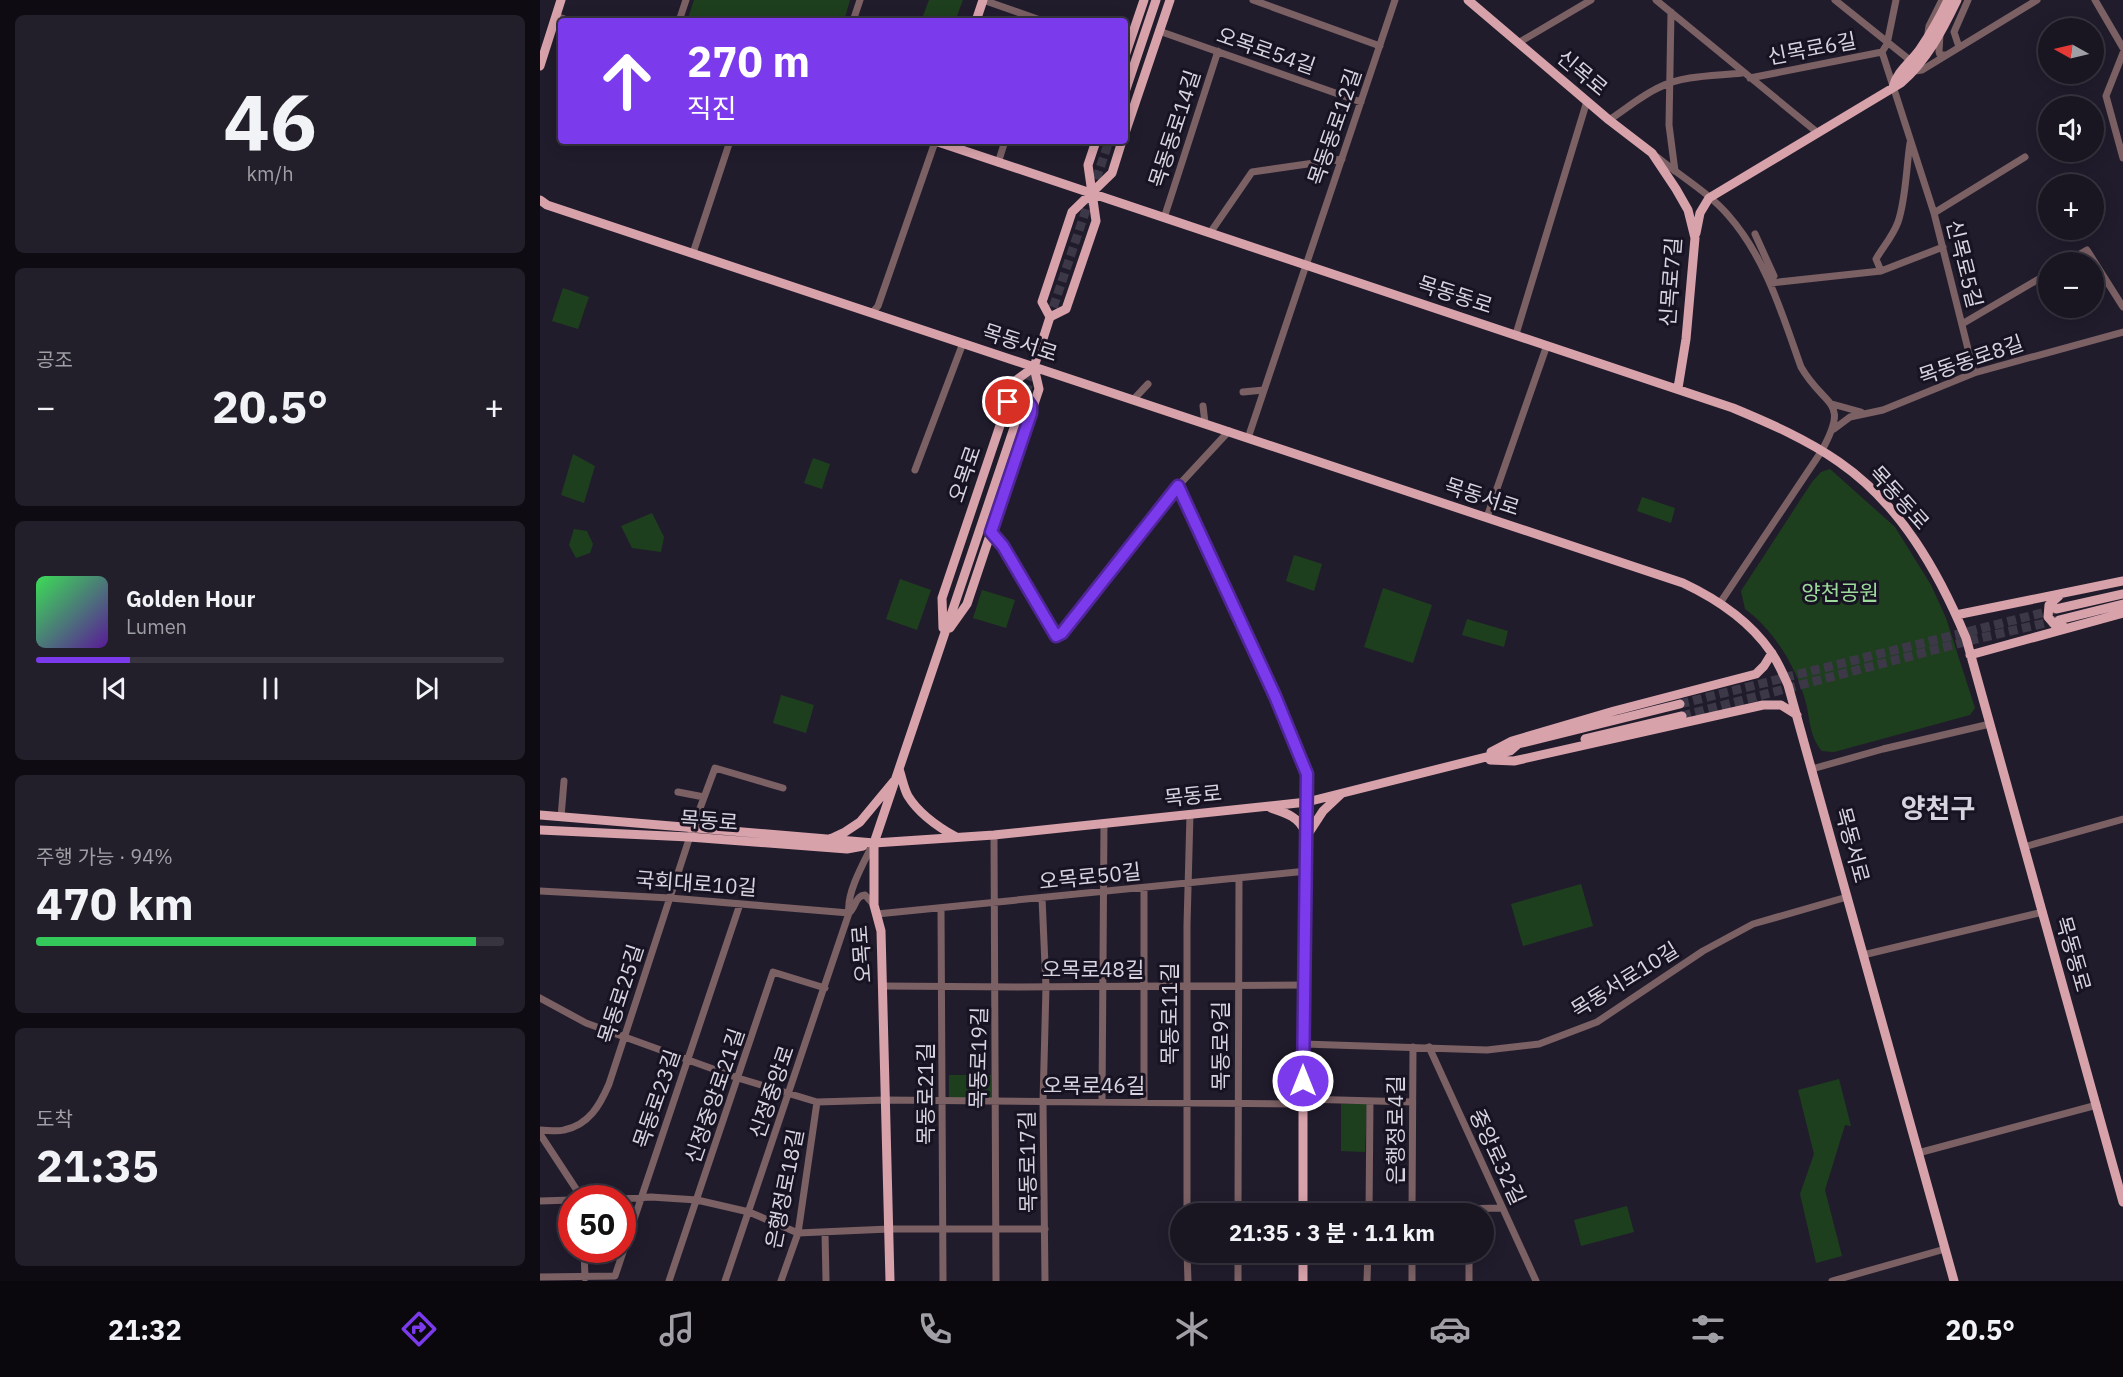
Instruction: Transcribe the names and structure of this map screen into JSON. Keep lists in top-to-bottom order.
{
  "streets": {
    "main road": [
      "신목로",
      "신목로7길",
      "목동동로",
      "목동서로",
      "오목로",
      "목동로"
    ],
    "street": [
      "신목로6길",
      "오목로54길",
      "목동동로12길",
      "목동동로14길",
      "신목로5길",
      "목동동로8길",
      "오목로50길",
      "국회대로10길",
      "오목로48길",
      "목동서로10길",
      "목동로25길",
      "목동로11길",
      "목동로9길",
      "목동로19길",
      "오목로46길",
      "신정중앙로",
      "목동로21길",
      "신정중앙로21길",
      "목동로23길",
      "은행정로4길",
      "중앙로32길",
      "목동로17길",
      "은행정로18길"
    ]
  },
  "crossings": [
    ["신목로6길", "신목로5길"],
    ["오목로54길", "목동동로12길"],
    ["오목로54길", "목동동로14길"],
    ["신목로", "신목로7길"],
    ["목동동로12길", "목동동로"],
    ["목동동로12길", "목동서로"],
    ["목동동로14길", "목동동로"],
    ["신목로5길", "목동동로8길"],
    ["신목로7길", "목동동로"],
    ["목동동로", "오목로"],
    ["목동서로", "오목로"],
    ["목동서로", "목동서로10길"],
    ["오목로", "목동로"],
    ["오목로", "오목로50길"],
    ["오목로", "오목로48길"],
    ["오목로", "오목로46길"],
    ["오목로", "신정중앙로"],
    ["목동로", "목동로25길"],
    ["목동로", "목동로11길"],
    ["목동로", "목동로19길"],
    ["목동로", "신정중앙로"],
    ["오목로50길", "목동로11길"],
    ["오목로50길", "목동로9길"],
    ["오목로50길", "목동로19길"],
    ["오목로50길", "목동로21길"],
    ["오목로50길", "목동로17길"],
    ["국회대로10길", "목동로25길"],
    ["국회대로10길", "신정중앙로"],
    ["국회대로10길", "목동로23길"],
    ["오목로48길", "목동로11길"],
    ["오목로48길", "목동로9길"],
    ["오목로48길", "목동로19길"],
    ["오목로48길", "목동로21길"],
    ["오목로48길", "목동로17길"],
    ["목동서로10길", "은행정로4길"],
    ["목동서로10길", "중앙로32길"],
    ["목동로11길", "오목로46길"],
    ["목동로9길", "오목로46길"],
    ["목동로19길", "오목로46길"],
    ["오목로46길", "목동로21길"],
    ["오목로46길", "은행정로4길"],
    ["오목로46길", "목동로17길"],
    ["오목로46길", "은행정로18길"],
    ["신정중앙로", "신정중앙로21길"]
  ],
  "districts": ["양천구"],
  "parks": ["양천공원"],
  "north": "left",
  "page": {
    "tile": [
      ["46", "km/h"],
      "공조",
      ["주행 가능 · 94%", "470 km"],
      ["도착", "21:35"]
    ],
    "map_buttons": ["+", "−"],
    "turn": ["270 m", "직진"],
    "heat": ["−", "20.5°", "+"],
    "song": ["Golden Hour", "Lumen"],
    "limit": "50",
    "trip": "21:35 · 3 분 · 1.1 km",
    "tabs": ["21:32", "20.5°"]
  }
}
